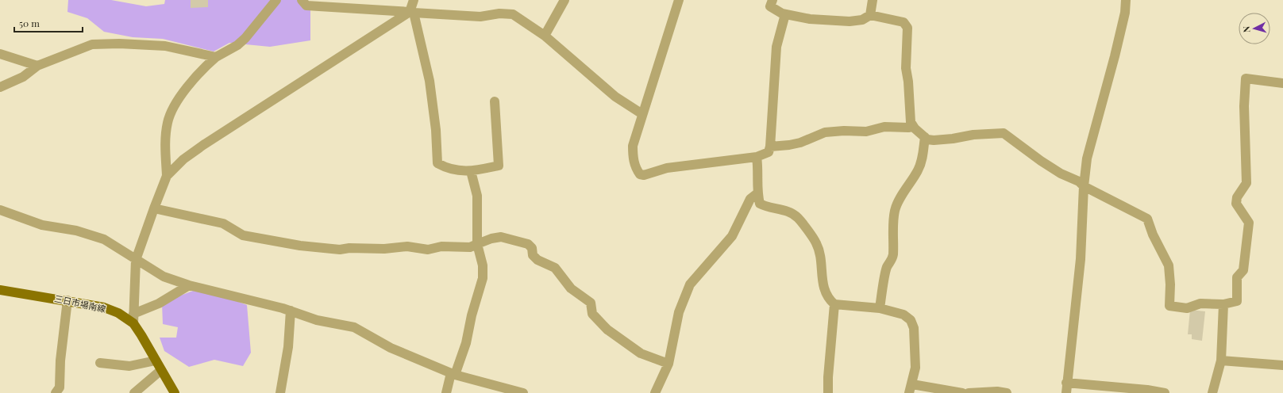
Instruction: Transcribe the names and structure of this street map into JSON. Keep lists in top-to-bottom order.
{
  "streets": {
    "main road": ["三日市場南線"]
  },
  "scale_bar": "50 m",
  "north": "left"
}
